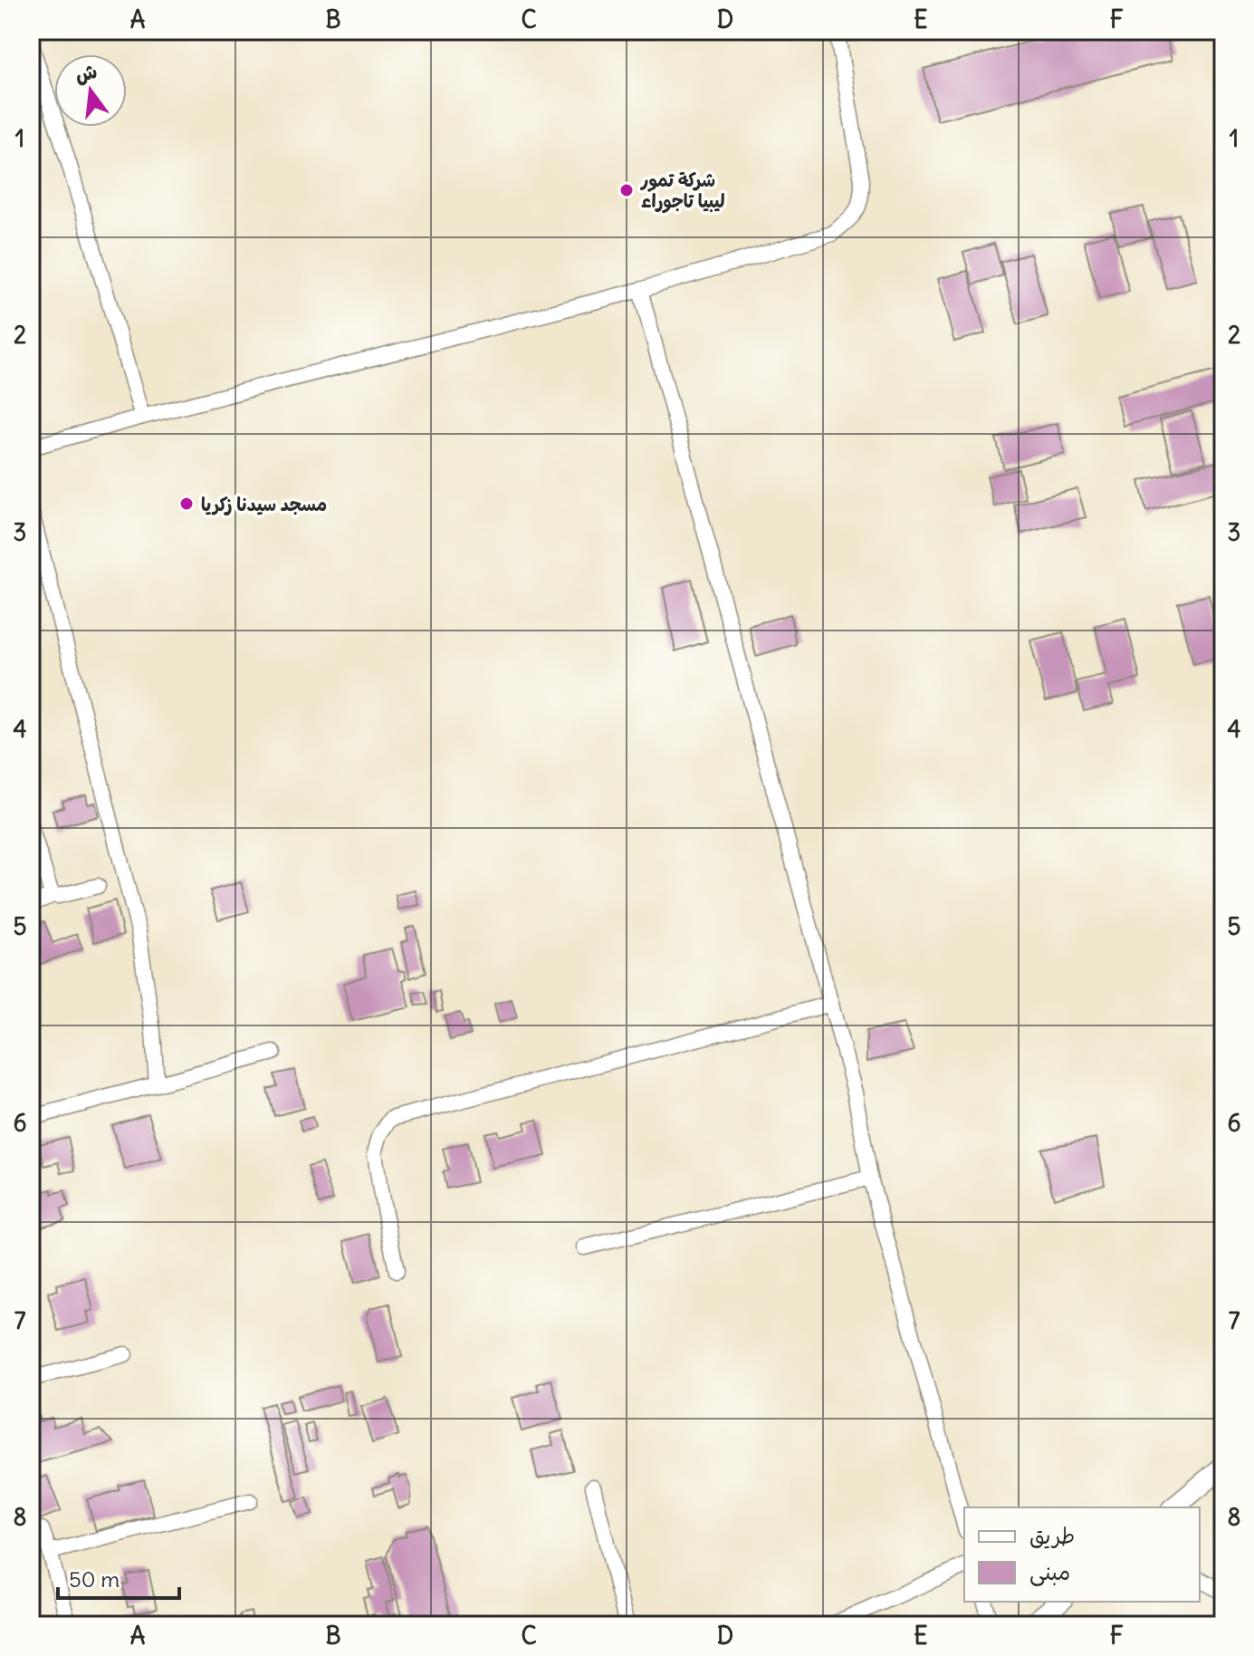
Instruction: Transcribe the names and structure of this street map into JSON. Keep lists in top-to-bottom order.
{
  "places": ["شركة تمور ليبيا تاجوراء", "مسجد سيدنا زكريا"],
  "legend": ["طريق", "مبنى"],
  "scale_bar": "50 m",
  "north": "top",
  "grid": {
    "columns": [
      "A",
      "B",
      "C",
      "D",
      "E",
      "F"
    ],
    "rows": [
      "1",
      "2",
      "3",
      "4",
      "5",
      "6",
      "7",
      "8"
    ]
  }
}
